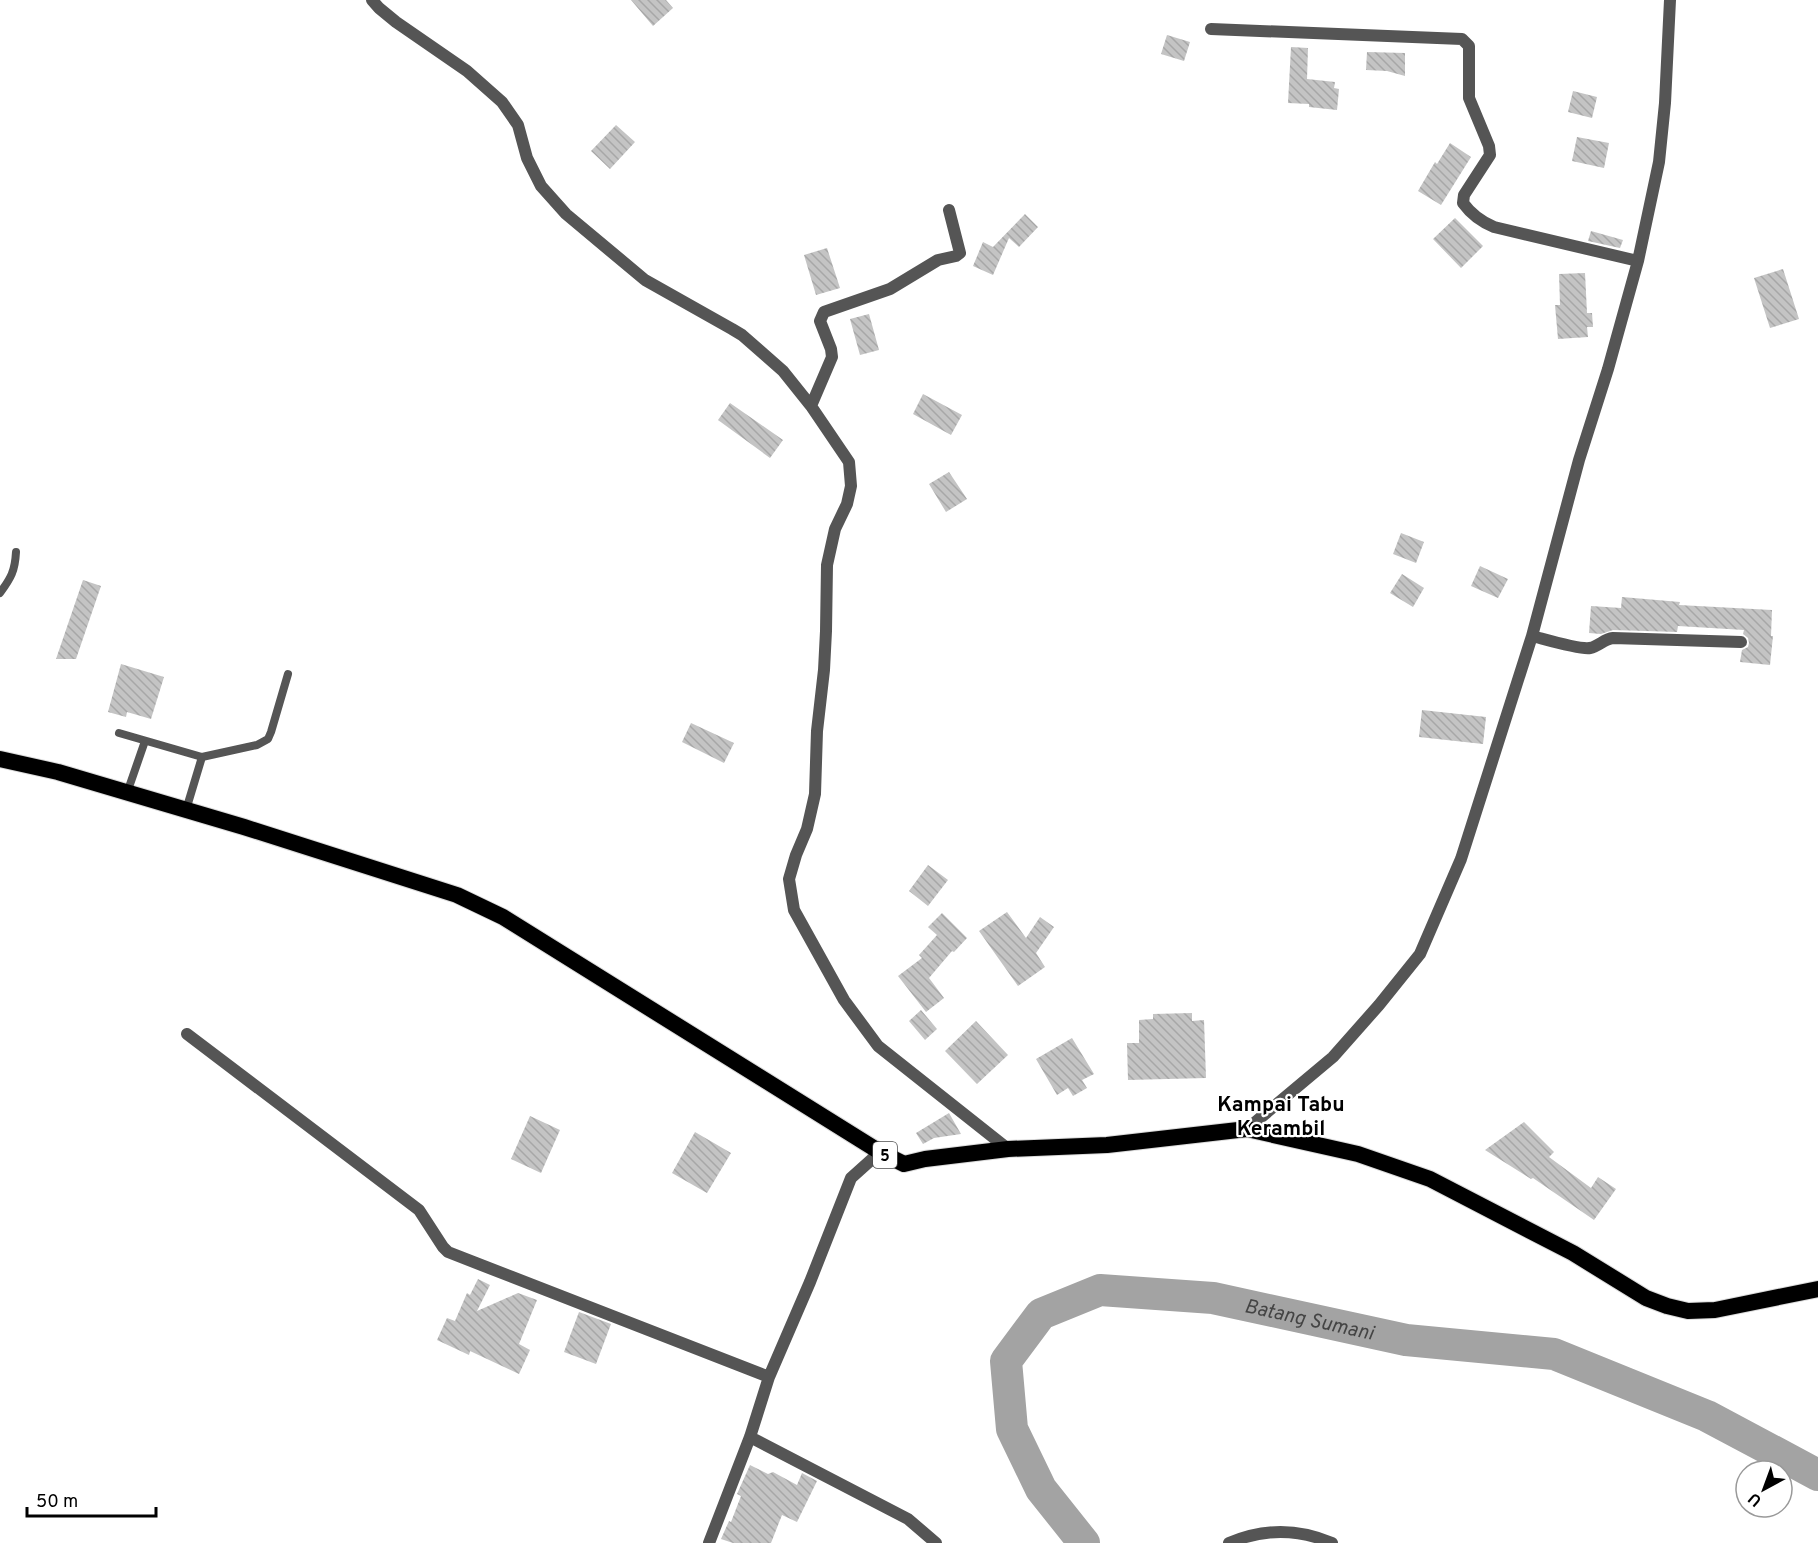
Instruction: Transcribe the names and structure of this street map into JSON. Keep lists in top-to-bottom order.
{
  "streets": {
    "highway": ["5"]
  },
  "districts": ["Kampai Tabu Kerambil"],
  "water": ["Batang Sumani"],
  "scale_bar": "50 m",
  "north": "bottom left"
}
